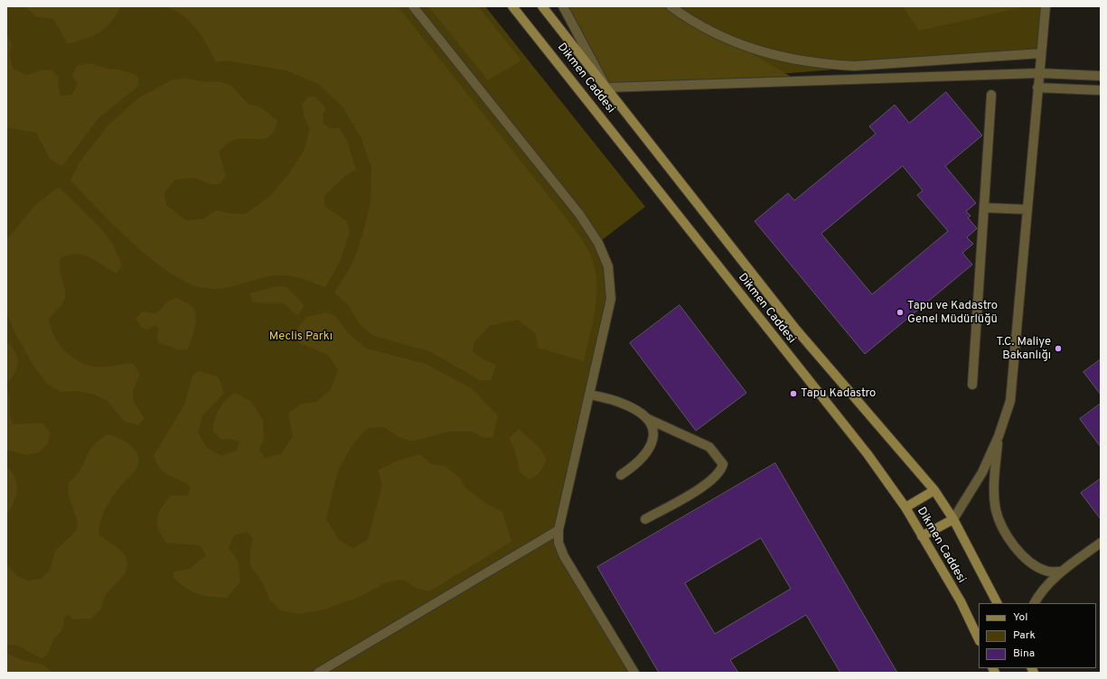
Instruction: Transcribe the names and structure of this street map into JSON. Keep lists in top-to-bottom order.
{
  "streets": {
    "main road": ["Dikmen Caddesi"]
  },
  "parks": ["Meclis Parkı"],
  "places": ["Tapu ve Kadastro Genel Müdürlüğü", "T.C. Maliye Bakanlığı", "Tapu Kadastro"],
  "legend": ["Yol", "Park", "Bina"]
}
